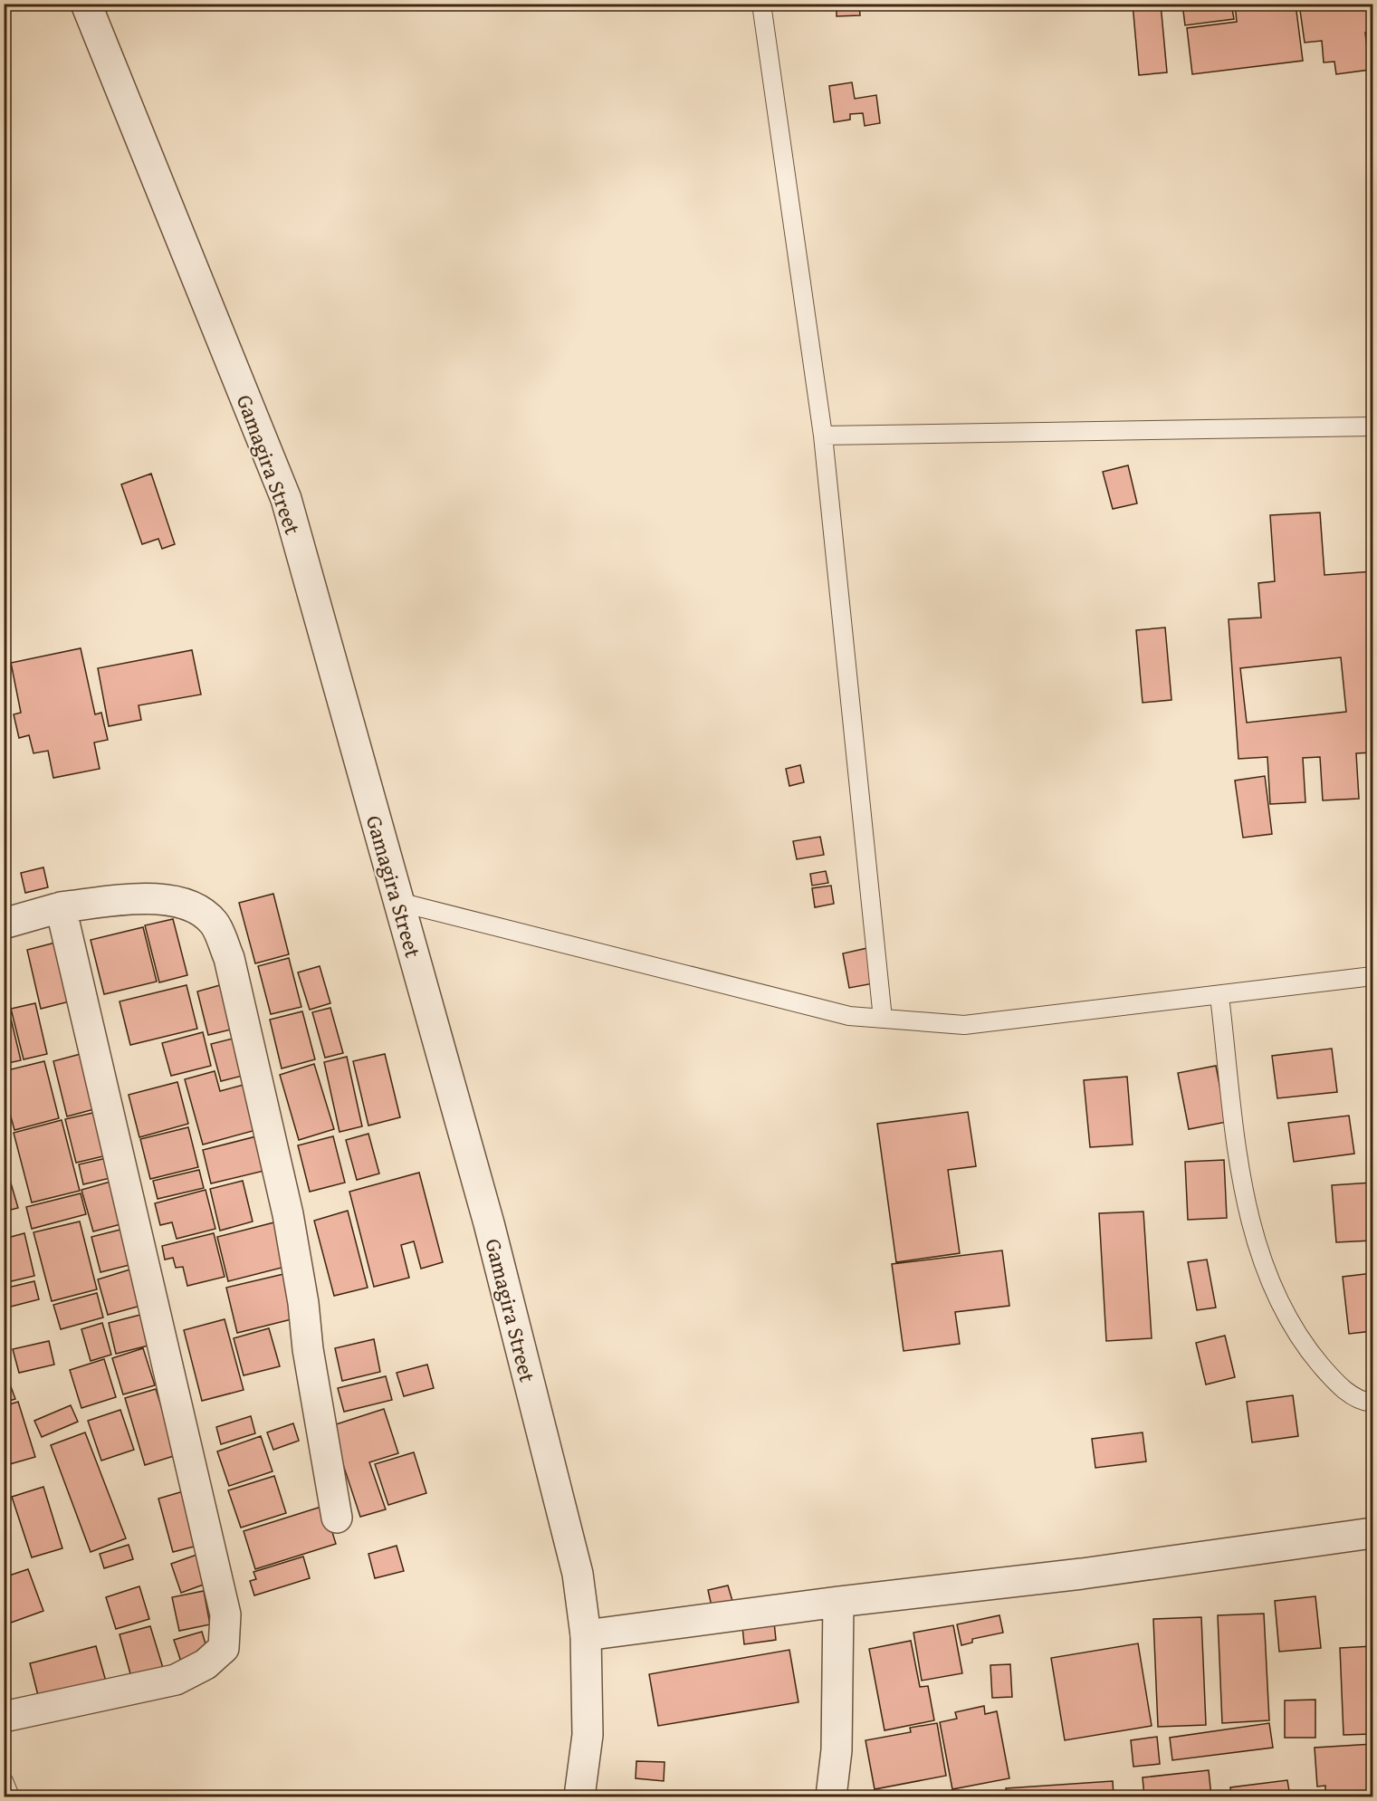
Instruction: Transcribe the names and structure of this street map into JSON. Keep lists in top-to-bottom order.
{
  "streets": {
    "street": ["Gamagira Street"]
  }
}
